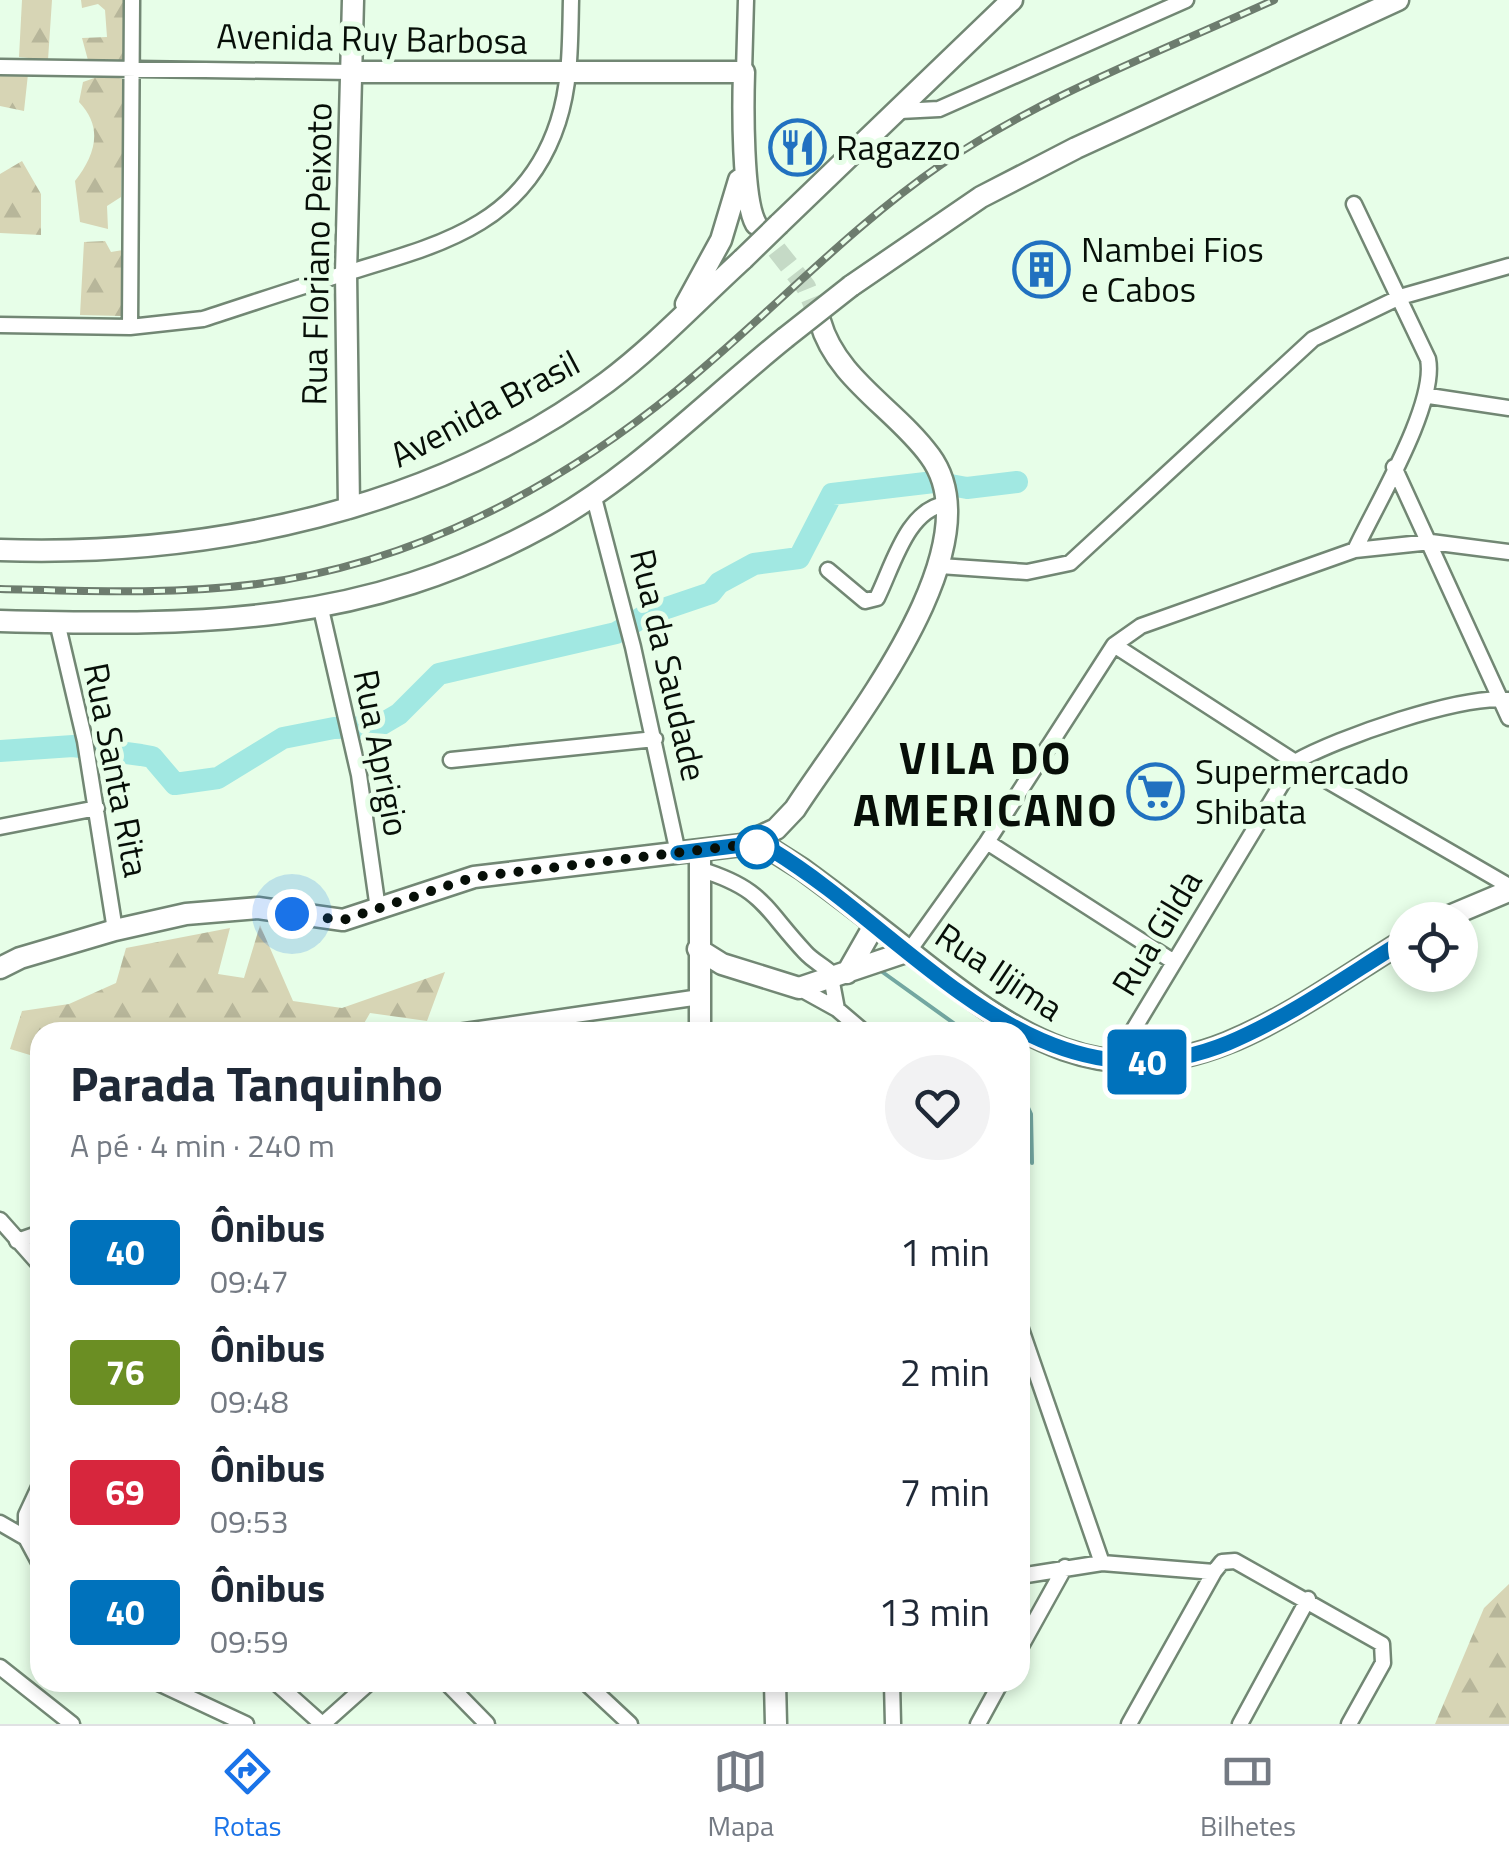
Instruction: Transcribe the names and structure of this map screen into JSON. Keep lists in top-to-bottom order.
{
  "streets": {
    "main road": [
      "Avenida Ruy Barbosa",
      "Rua Floriano Peixoto",
      "Avenida Brasil",
      "Rua Iljima"
    ],
    "street": [
      "Rua da Saudade",
      "Rua Aprigio",
      "Rua Santa Rita",
      "Rua Gilda"
    ]
  },
  "crossings": [
    ["Avenida Ruy Barbosa", "Rua Floriano Peixoto"],
    ["Rua Floriano Peixoto", "Avenida Brasil"],
    ["Rua da Saudade", "Rua Iljima"],
    ["Rua Aprigio", "Rua Iljima"],
    ["Rua Santa Rita", "Rua Iljima"],
    ["Rua Gilda", "Rua Iljima"]
  ],
  "districts": ["VILA DO AMERICANO"],
  "places": {
    "restaurant": ["Ragazzo"],
    "building": ["Nambei Fios e Cabos"],
    "supermarket": ["Supermercado Shibata"]
  },
  "lines": ["bus line 40"],
  "page": {
    "on_map": "40",
    "heading": ["Parada Tanquinho", "A pé · 4 min · 240 m"],
    "list": [
      {
        "mark": "40",
        "name": "Ônibus",
        "note": "09:47",
        "value": "1 min"
      },
      {
        "mark": "76",
        "name": "Ônibus",
        "note": "09:48",
        "value": "2 min"
      },
      {
        "mark": "69",
        "name": "Ônibus",
        "note": "09:53",
        "value": "7 min"
      },
      {
        "mark": "40",
        "name": "Ônibus",
        "note": "09:59",
        "value": "13 min"
      }
    ],
    "tabs": ["Rotas", "Mapa", "Bilhetes"]
  }
}
